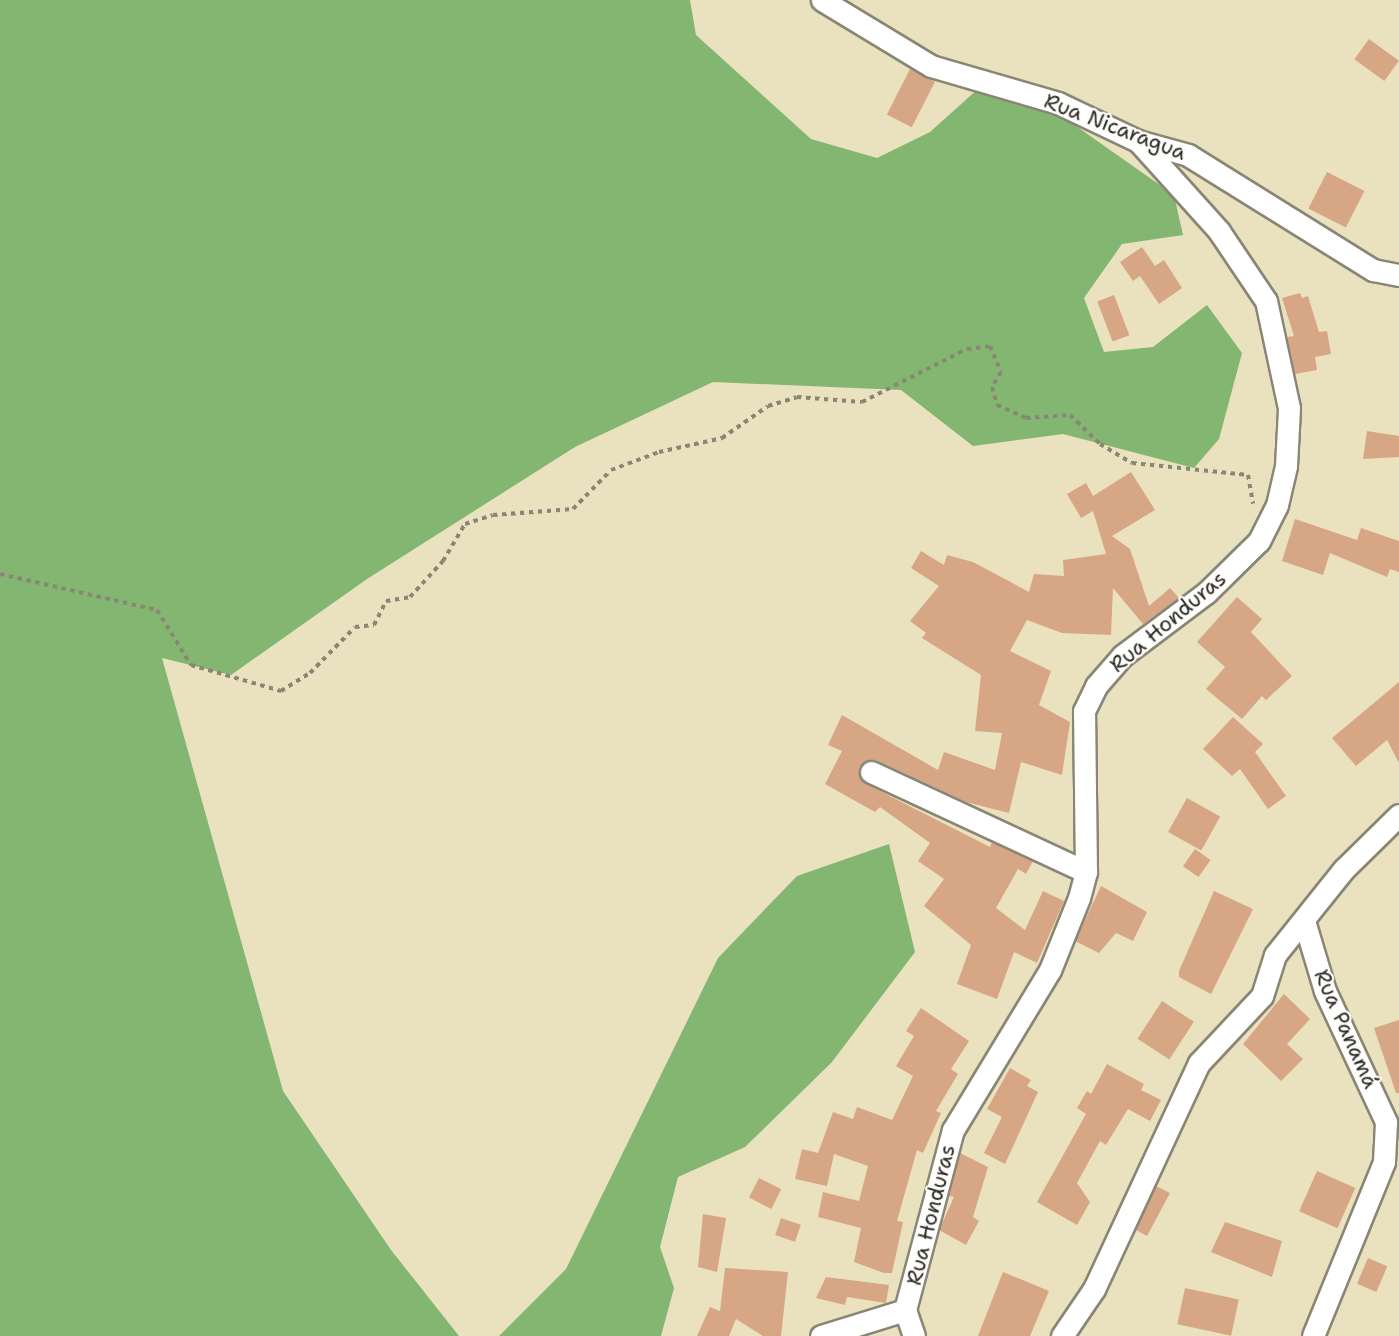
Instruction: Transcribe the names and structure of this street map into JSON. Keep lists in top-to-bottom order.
{
  "streets": {
    "street": ["Rua Nicaragua", "Rua Honduras", "Rua Panamá"]
  },
  "crossings": [
    ["Rua Nicaragua", "Rua Honduras"]
  ]
}
